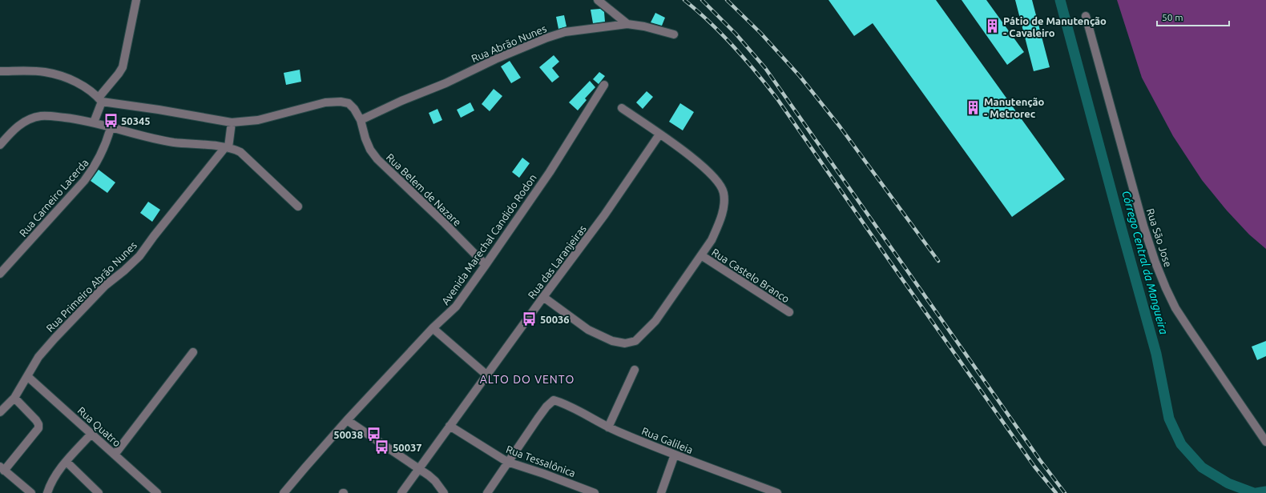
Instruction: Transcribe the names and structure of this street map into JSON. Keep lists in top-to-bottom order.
{
  "streets": {
    "street": [
      "Rua Abrão Nunes",
      "Rua Belem de Nazare",
      "Rua Carneiro Lacerda",
      "Rua São Jose",
      "Avenida Marechal Candido Rodon",
      "Rua das Laranjeiras",
      "Rua Castelo Branco",
      "Rua Primeiro Abrão Nunes",
      "Rua Quatro",
      "Rua Galileia",
      "Rua Tessalônica"
    ]
  },
  "crossings": [
    ["Rua Abrão Nunes", "Rua Belem de Nazare"],
    ["Rua Belem de Nazare", "Avenida Marechal Candido Rodon"],
    ["Rua das Laranjeiras", "Rua Castelo Branco"],
    ["Rua das Laranjeiras", "Rua Tessalônica"],
    ["Rua Primeiro Abrão Nunes", "Rua Quatro"],
    ["Rua Galileia", "Rua Tessalônica"]
  ],
  "districts": ["ALTO DO VENTO"],
  "water": ["Córrego Central da Mangueira"],
  "places": {
    "building": ["Pátio de Manutenção - Cavaleiro", "Manutenção - Metrorec"],
    "bus stop": [
      "50345",
      "50036",
      "50038",
      "50037"
    ]
  },
  "scale_bar": "50 m"
}
